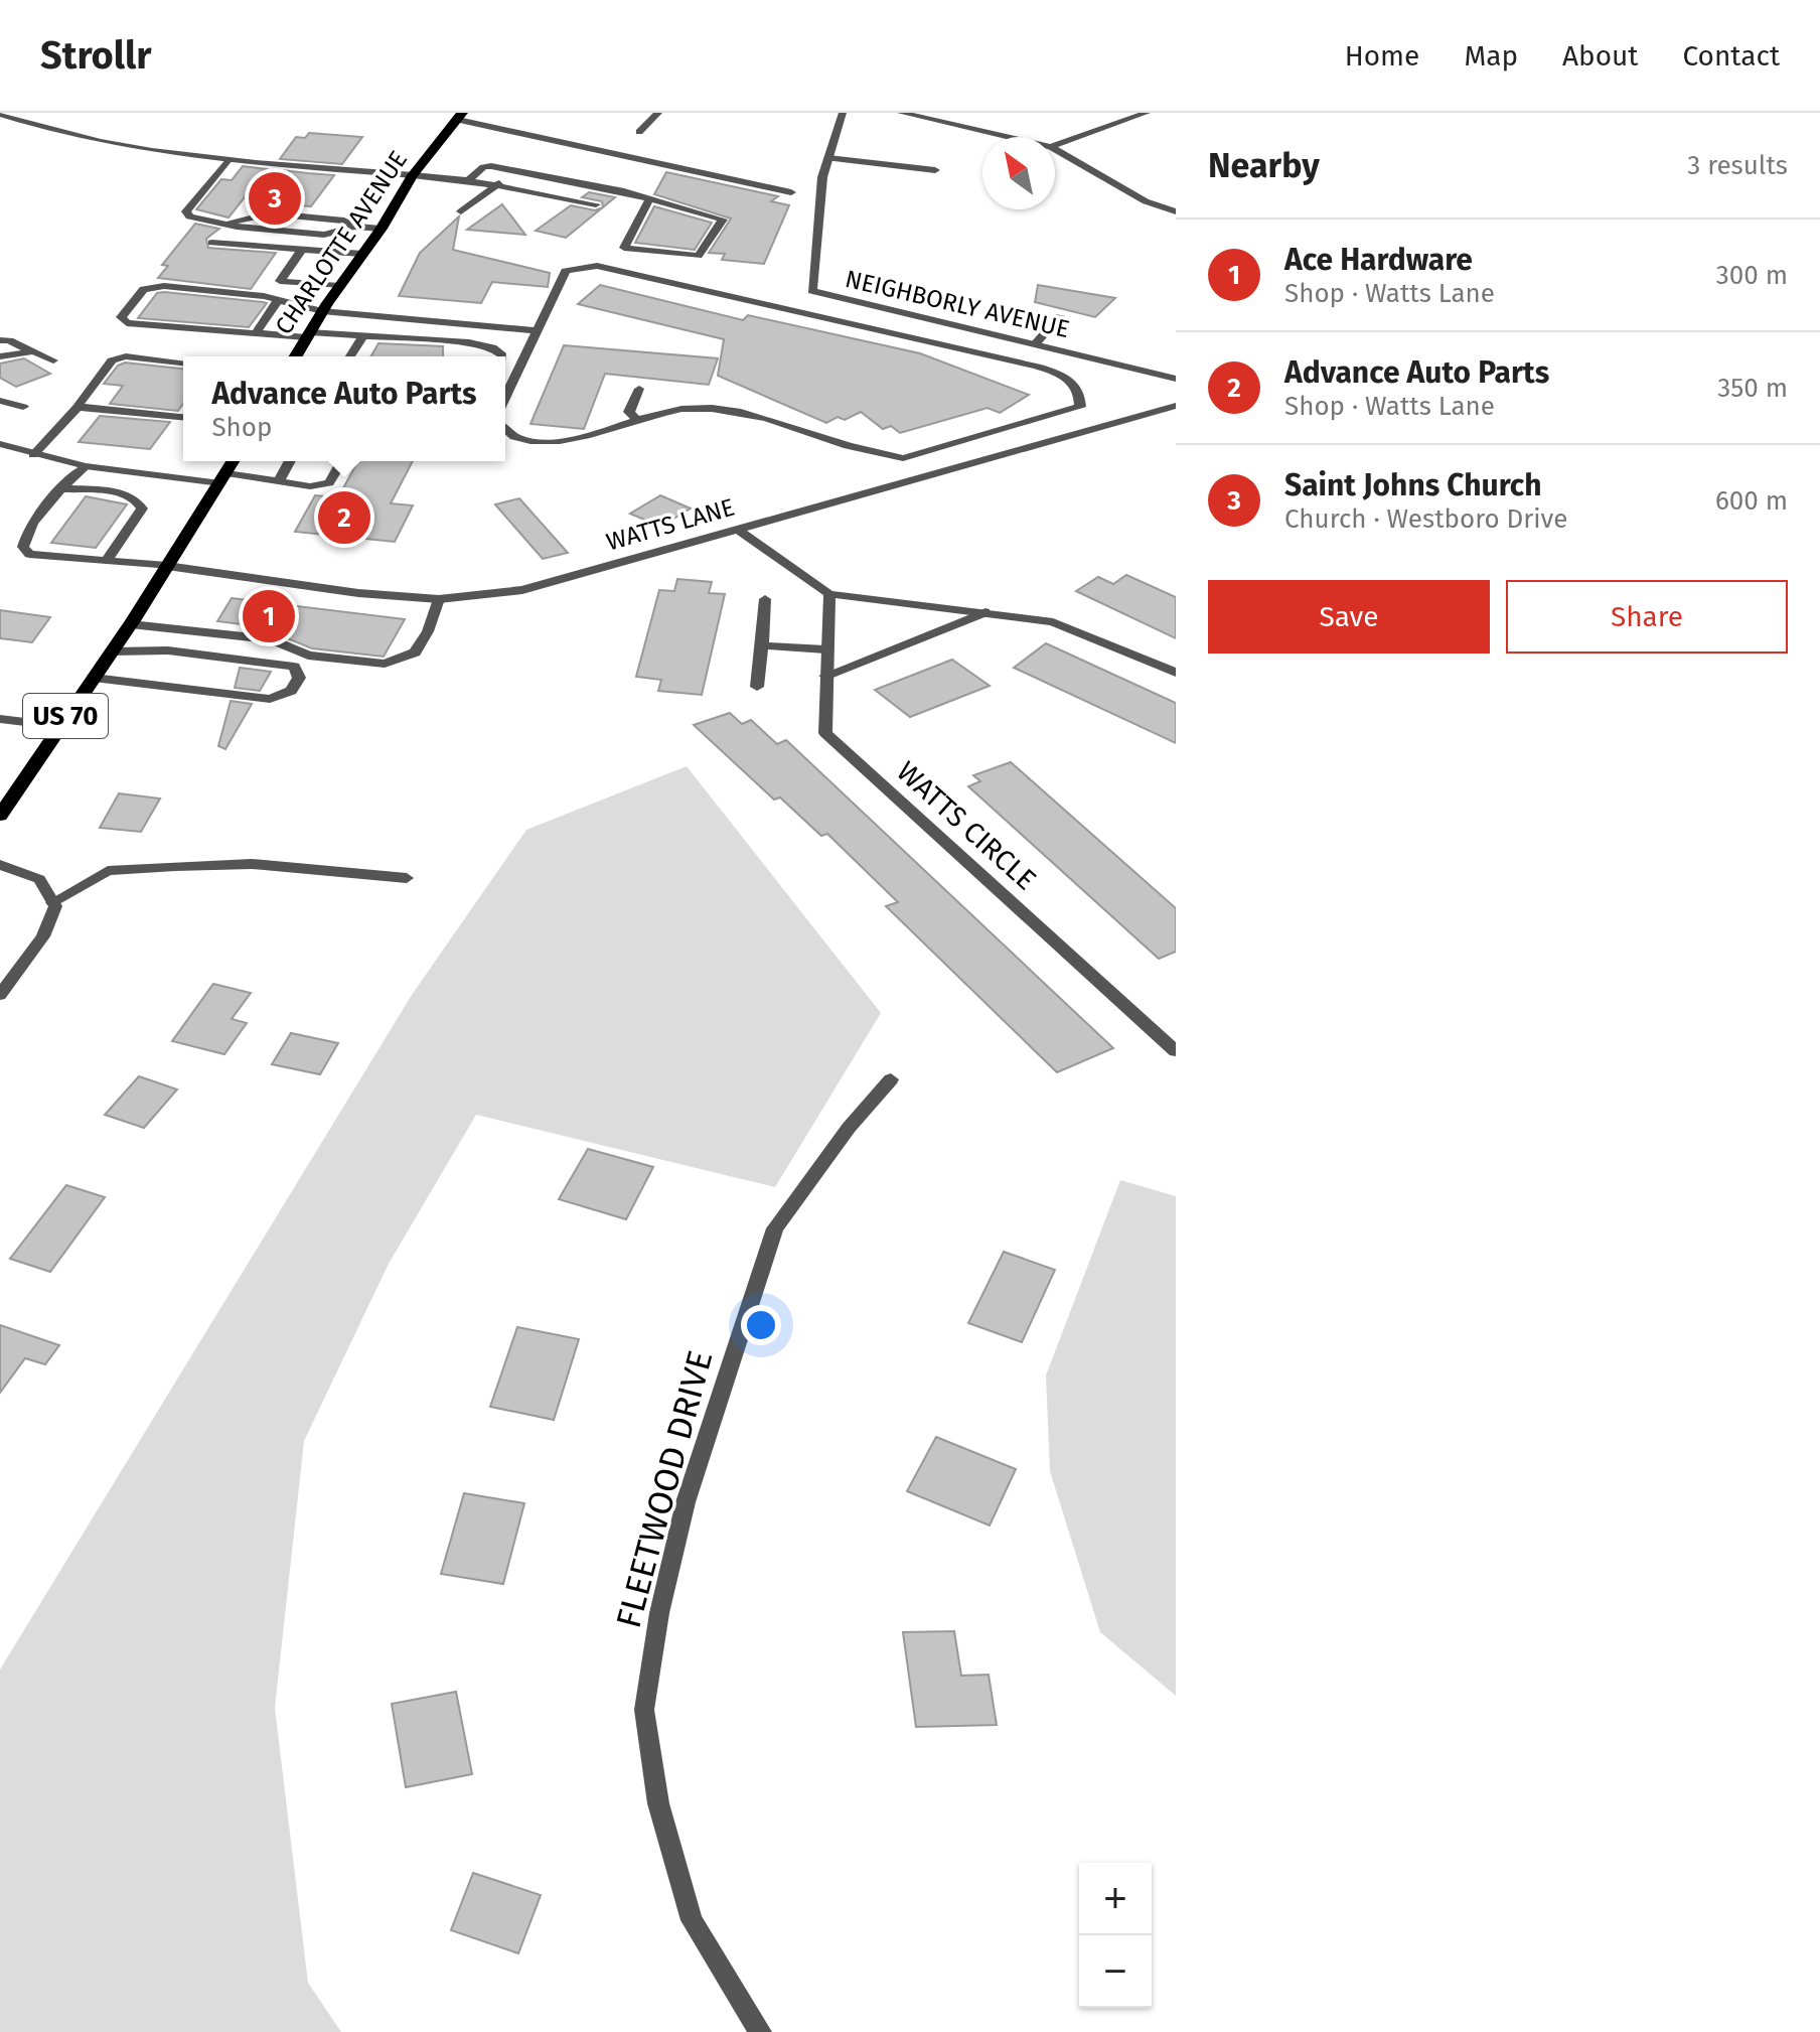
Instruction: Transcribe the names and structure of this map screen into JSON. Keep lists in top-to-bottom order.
{
  "streets": {
    "main road": ["CHARLOTTE AVENUE", "US 70"],
    "street": [
      "NEIGHBORLY AVENUE",
      "WATTS LANE",
      "WATTS CIRCLE",
      "FLEETWOOD DRIVE"
    ]
  },
  "crossings": [
    ["WATTS LANE", "US 70"]
  ],
  "north": "top left",
  "page": {
    "header": "Strollr",
    "nav": [
      "Home",
      "Map",
      "About",
      "Contact"
    ],
    "heading": ["Nearby", "3 results"],
    "pins": ["3", "2", "1"],
    "list": [
      {
        "mark": "1",
        "name": "Ace Hardware",
        "note": "Shop · Watts Lane",
        "value": "300 m"
      },
      {
        "mark": "2",
        "name": "Advance Auto Parts",
        "note": "Shop · Watts Lane",
        "value": "350 m"
      },
      {
        "mark": "3",
        "name": "Saint Johns Church",
        "note": "Church · Westboro Drive",
        "value": "600 m"
      }
    ],
    "popup": ["Advance Auto Parts", "Shop"],
    "buttons": ["Save", "Share"],
    "map_buttons": ["+", "−"]
  }
}
